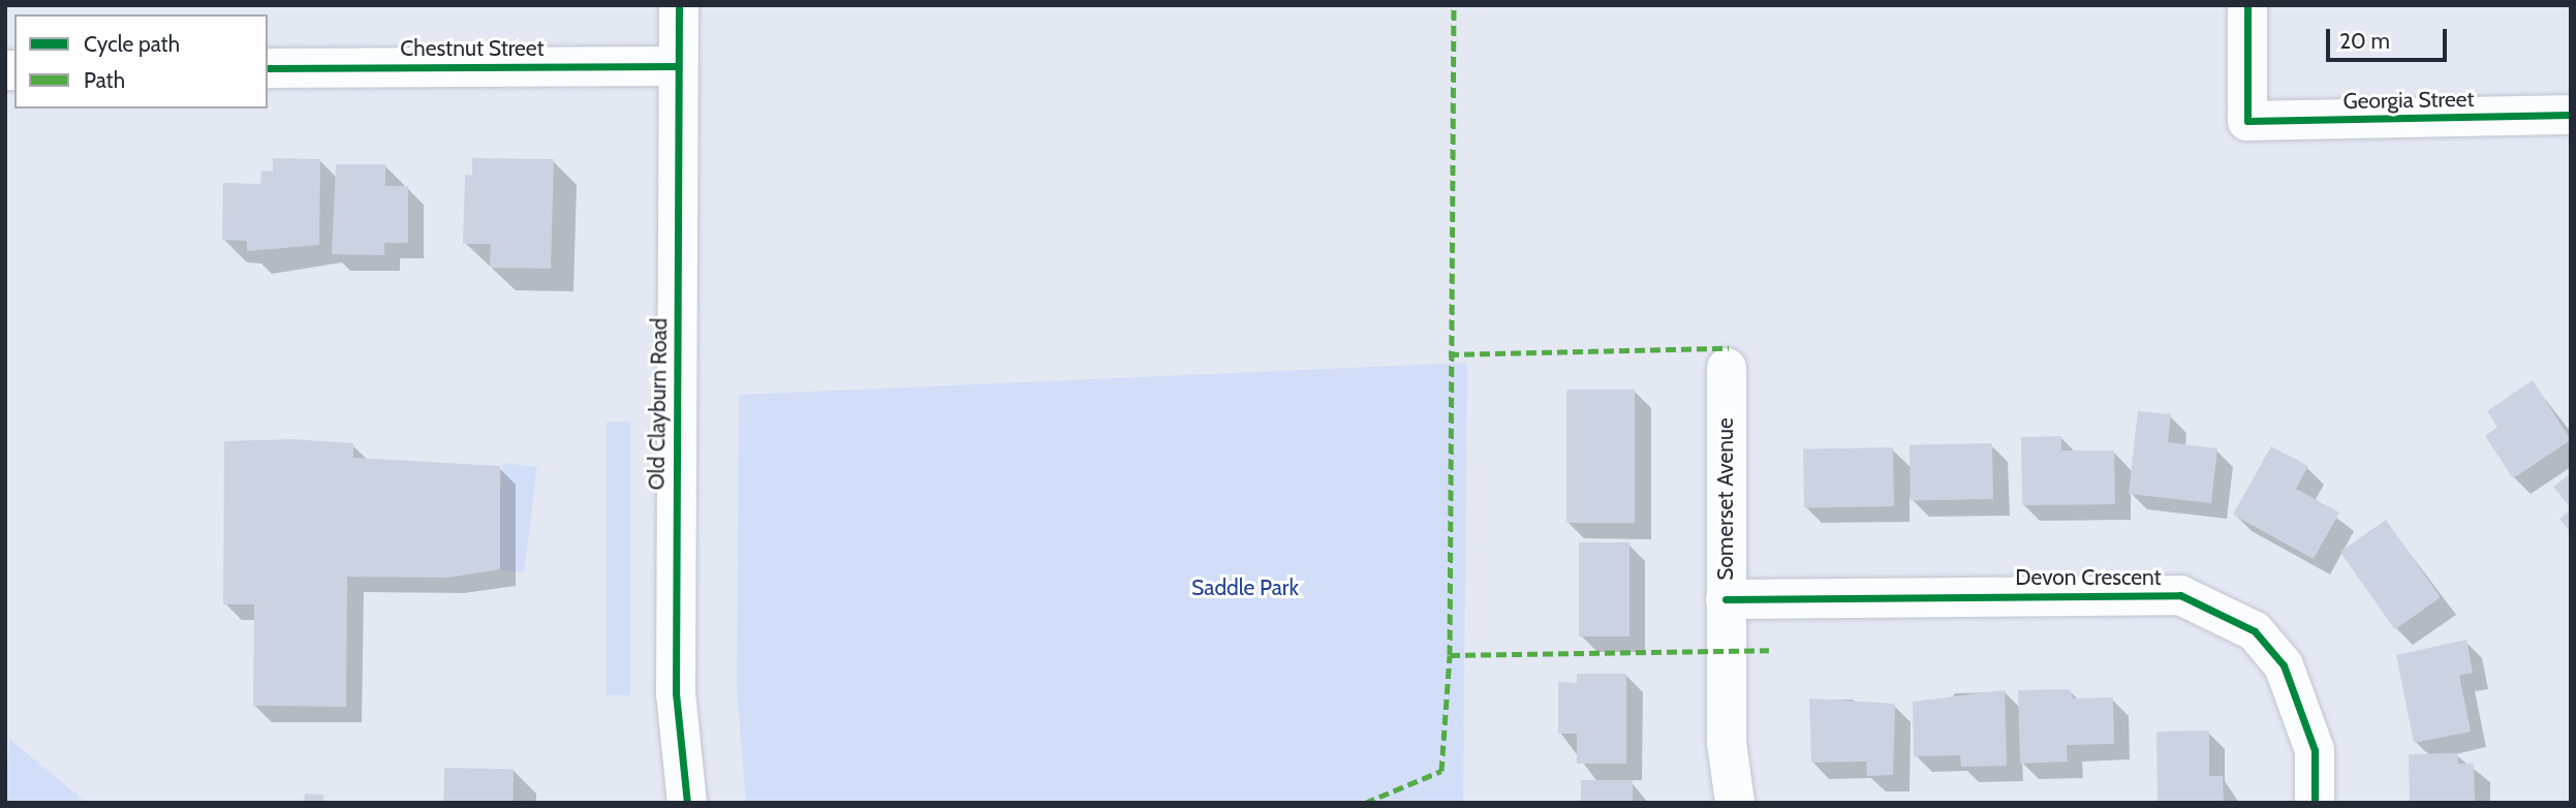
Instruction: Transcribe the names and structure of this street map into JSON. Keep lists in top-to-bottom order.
{
  "streets": {
    "street": [
      "Chestnut Street",
      "Georgia Street",
      "Old Clayburn Road",
      "Somerset Avenue",
      "Devon Crescent"
    ]
  },
  "crossings": [
    ["Chestnut Street", "Old Clayburn Road"],
    ["Somerset Avenue", "Devon Crescent"]
  ],
  "parks": ["Saddle Park"],
  "legend": ["Cycle path", "Path"],
  "scale_bar": "20 m"
}
